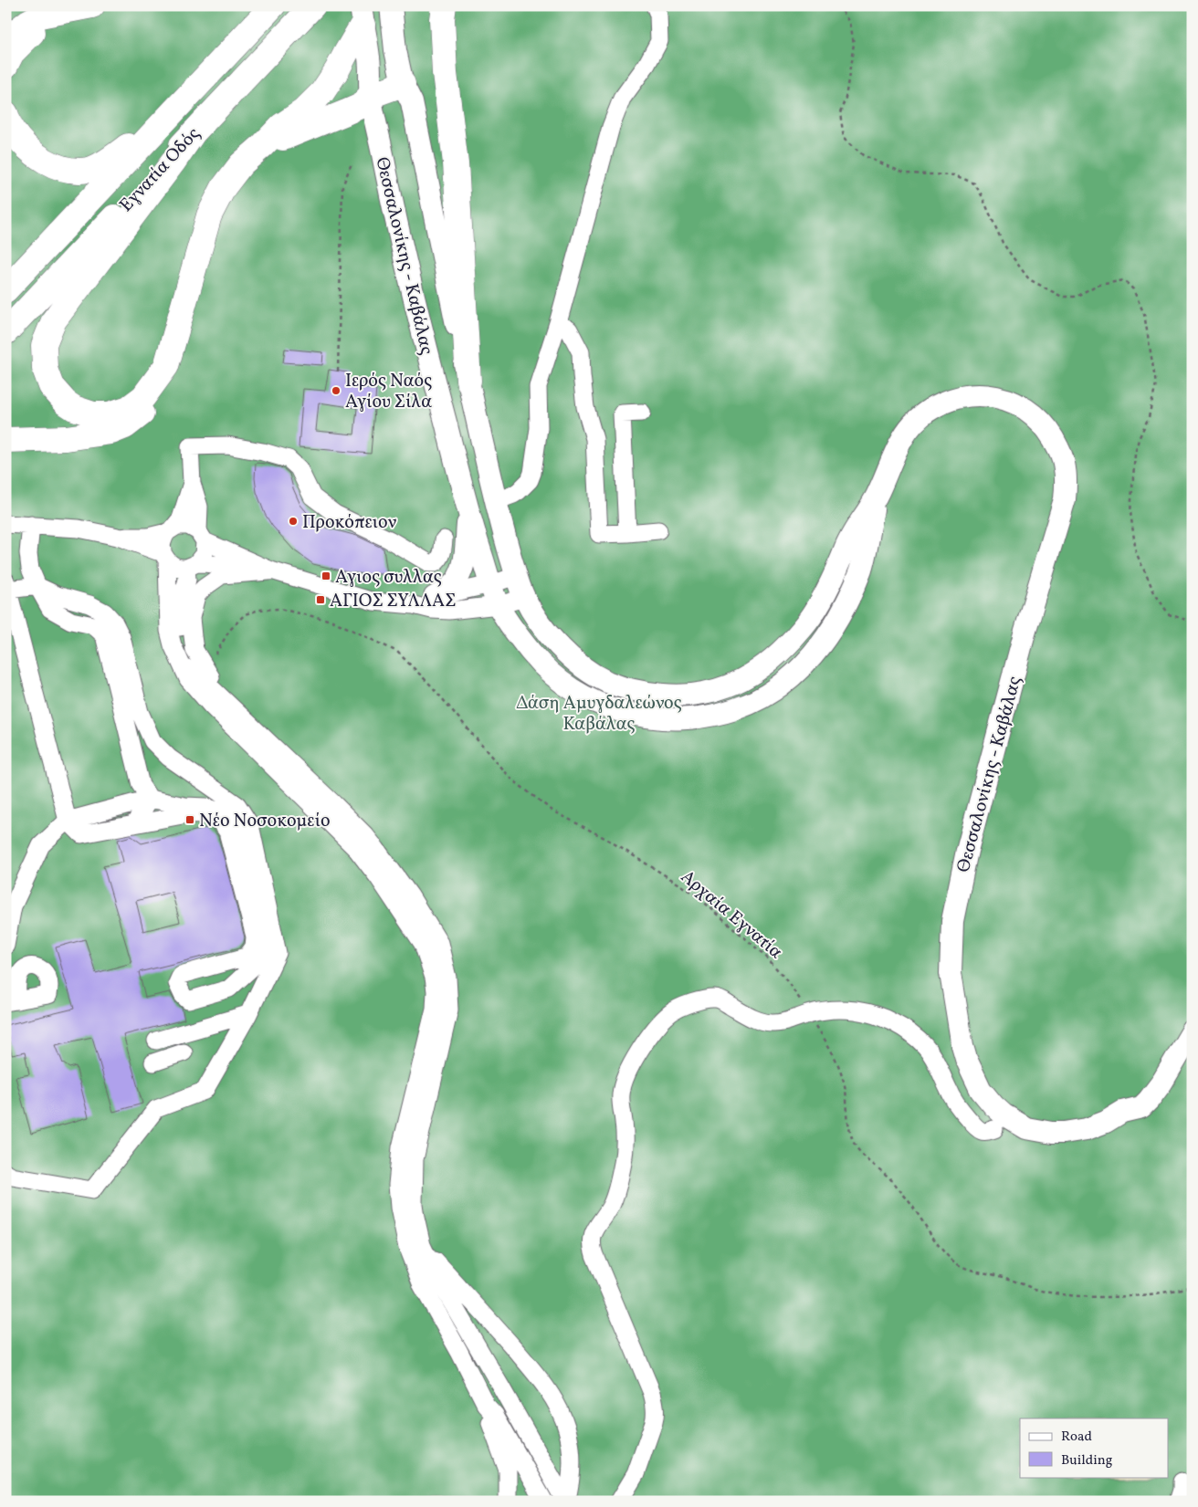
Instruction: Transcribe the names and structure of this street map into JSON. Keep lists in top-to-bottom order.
{
  "streets": {
    "highway": ["Εγνατία Οδός"],
    "main road": ["Θεσσαλονίκης - Καβάλας"],
    "path": ["Αρχαία Εγνατία"]
  },
  "parks": ["Δάση Αμυγδαλεώνος Καβάλας"],
  "places": {
    "other": ["Ιερός Ναός Αγίου Σίλα", "Προκόπειον"],
    "transit": ["Αγιος συλλας", "ΑΓΙΟΣ ΣΥΛΛΑΣ", "Νέο Νοσοκομείο"]
  },
  "legend": ["Road", "Building"]
}
